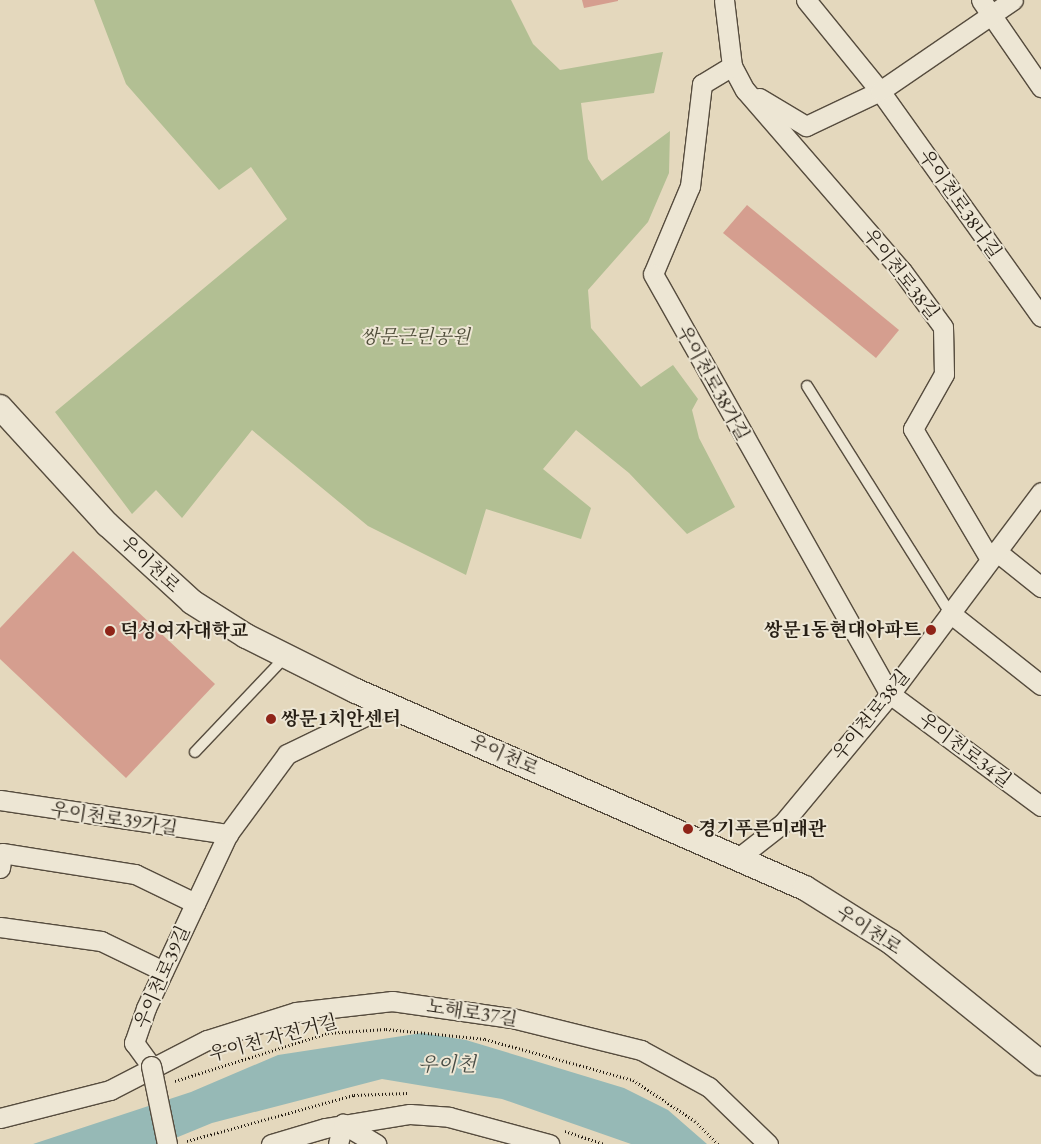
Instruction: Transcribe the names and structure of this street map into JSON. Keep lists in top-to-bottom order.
{
  "streets": {
    "street": [
      "우이천로38나길",
      "우이천로38길",
      "우이천로38가길",
      "우이천로",
      "우이천로34길",
      "우이천로39가길",
      "우이천로39길",
      "노해로37길"
    ],
    "path": ["우이천 자전거길"]
  },
  "crossings": [
    ["우이천로38길", "우이천로38가길"],
    ["우이천로38길", "우이천로"],
    ["우이천로38길", "우이천로34길"],
    ["우이천로38가길", "우이천로34길"],
    ["우이천로", "우이천로39길"],
    ["우이천로39가길", "우이천로39길"],
    ["우이천로39길", "노해로37길"]
  ],
  "water": ["우이천"],
  "parks": ["쌍문근린공원"],
  "places": [
    "쌍문1동현대아파트",
    "덕성여자대학교",
    "쌍문1치안센터",
    "경기푸른미래관"
  ]
}
